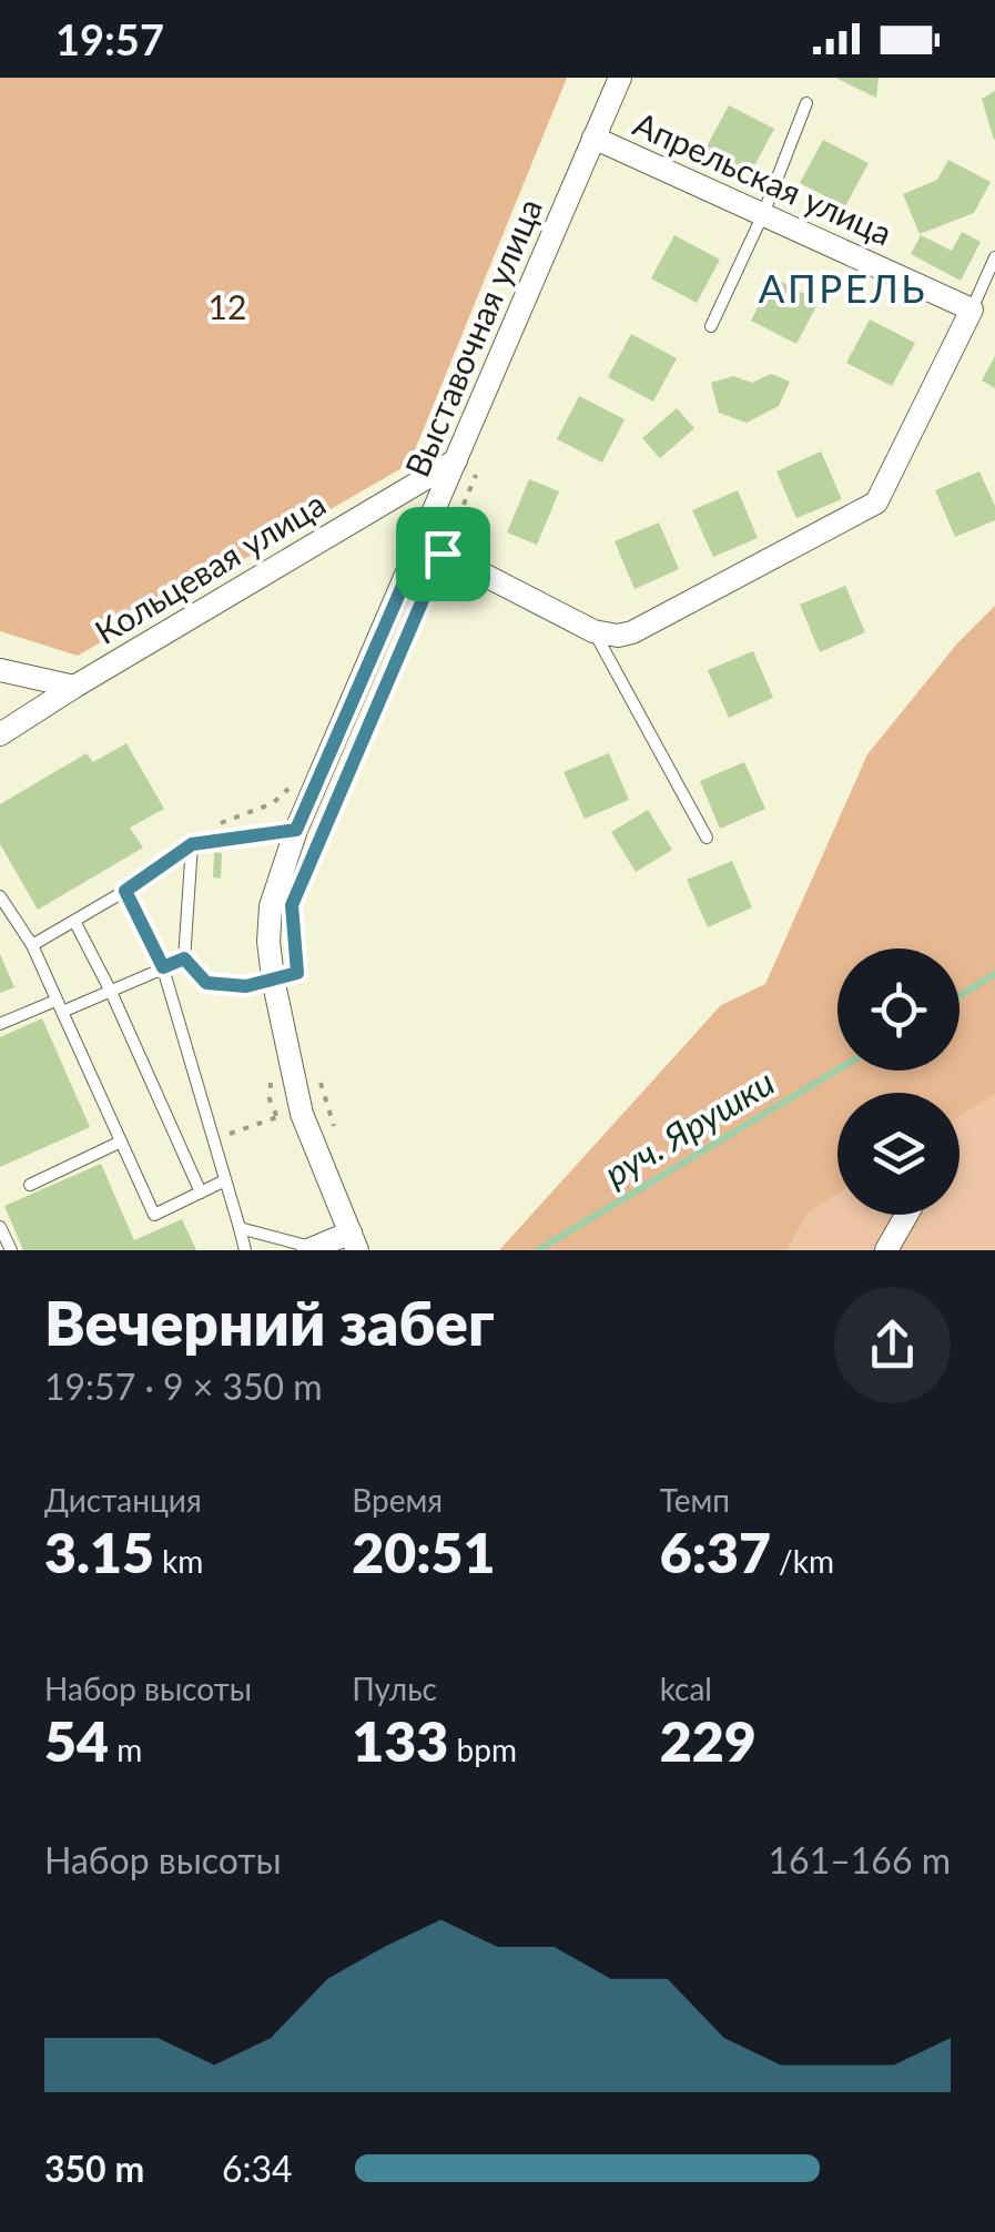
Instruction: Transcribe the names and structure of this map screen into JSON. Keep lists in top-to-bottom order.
{
  "streets": {
    "street": ["Апрельская улица", "Выставочная улица", "Кольцевая улица"]
  },
  "crossings": [
    ["Апрельская улица", "Выставочная улица"],
    ["Выставочная улица", "Кольцевая улица"]
  ],
  "districts": ["АПРЕЛЬ"],
  "water": ["руч. Ярушки"],
  "parks": ["12"],
  "page": {
    "status": "19:57",
    "heading": ["Вечерний забег", "19:57 · 9 × 350 m"],
    "stats": [
      ["Дистанция", "3.15 km"],
      ["Время", "20:51"],
      ["Темп", "6:37 /km"],
      ["Набор высоты", "54 m"],
      ["Пульс", "133 bpm"],
      ["kcal", "229"]
    ],
    "chart": ["Набор высоты", "161–166 m"],
    "list": [
      {
        "name": "350 m",
        "note": "6:34"
      }
    ]
  }
}
